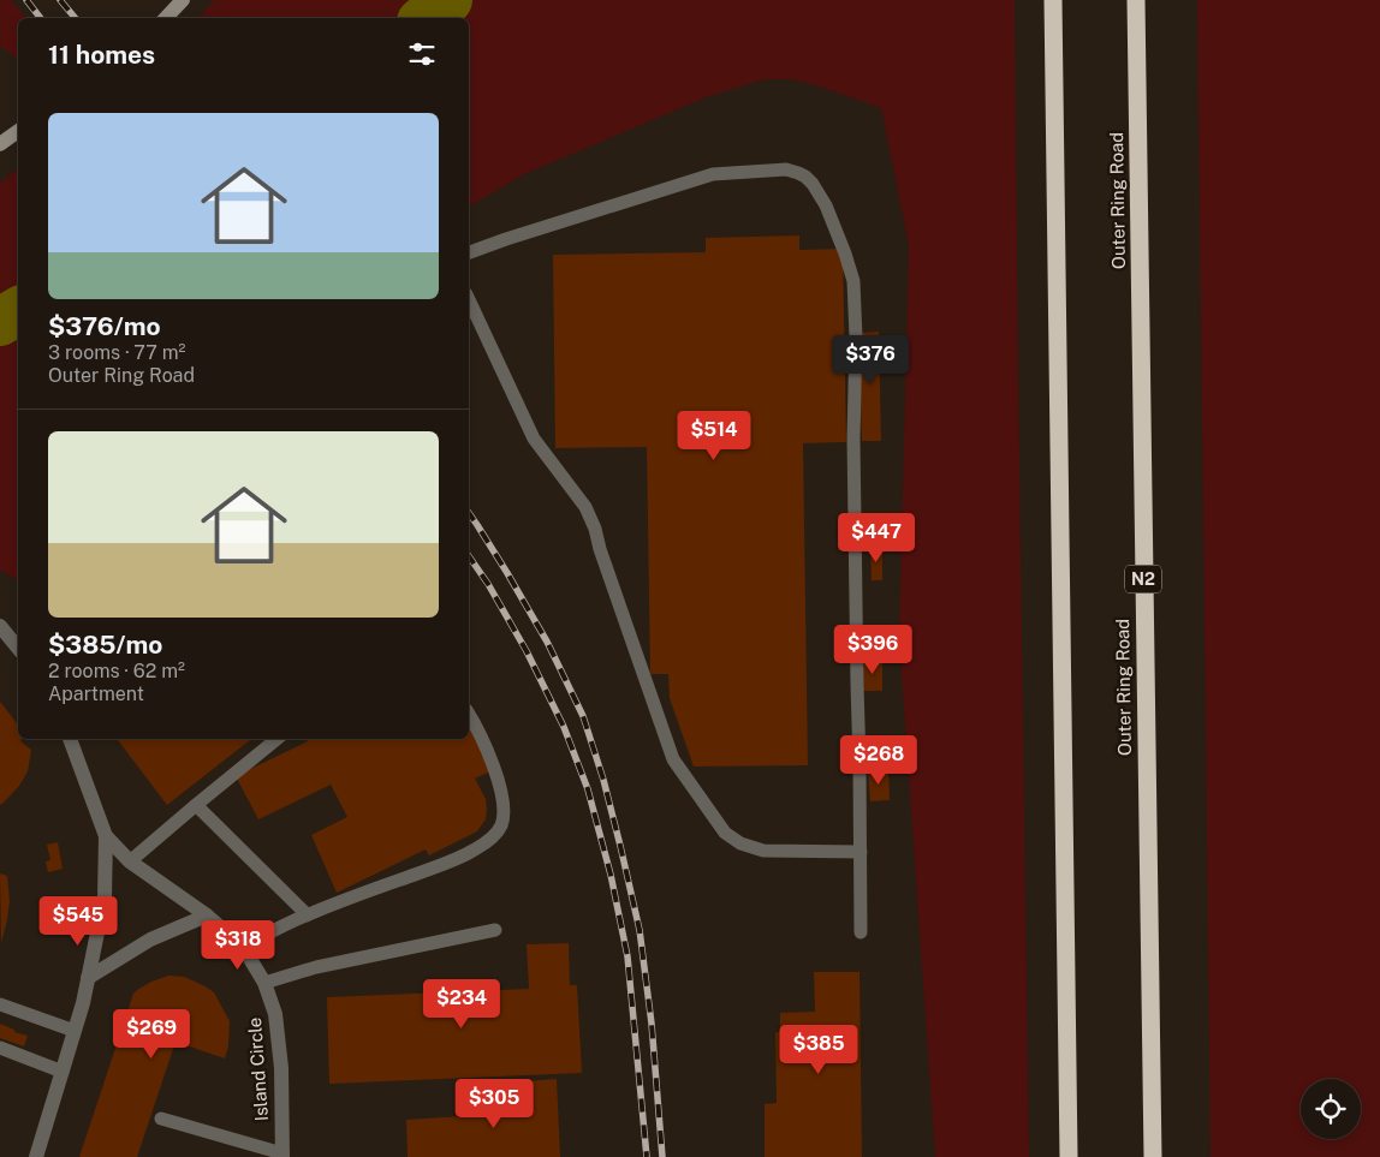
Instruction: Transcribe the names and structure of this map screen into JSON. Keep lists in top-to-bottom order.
{
  "streets": {
    "highway": ["Outer Ring Road", "N2"],
    "street": ["Island Circle"]
  },
  "page": {
    "heading": "11 homes",
    "list": [
      {
        "name": "$376/mo",
        "note": "3 rooms · 77 m² · Outer Ring Road"
      },
      {
        "name": "$385/mo",
        "note": "2 rooms · 62 m² · Apartment"
      }
    ],
    "price": [
      "$376",
      "$514",
      "$447",
      "$396",
      "$268",
      "$545",
      "$318",
      "$234",
      "$269",
      "$385",
      "$305"
    ]
  }
}
